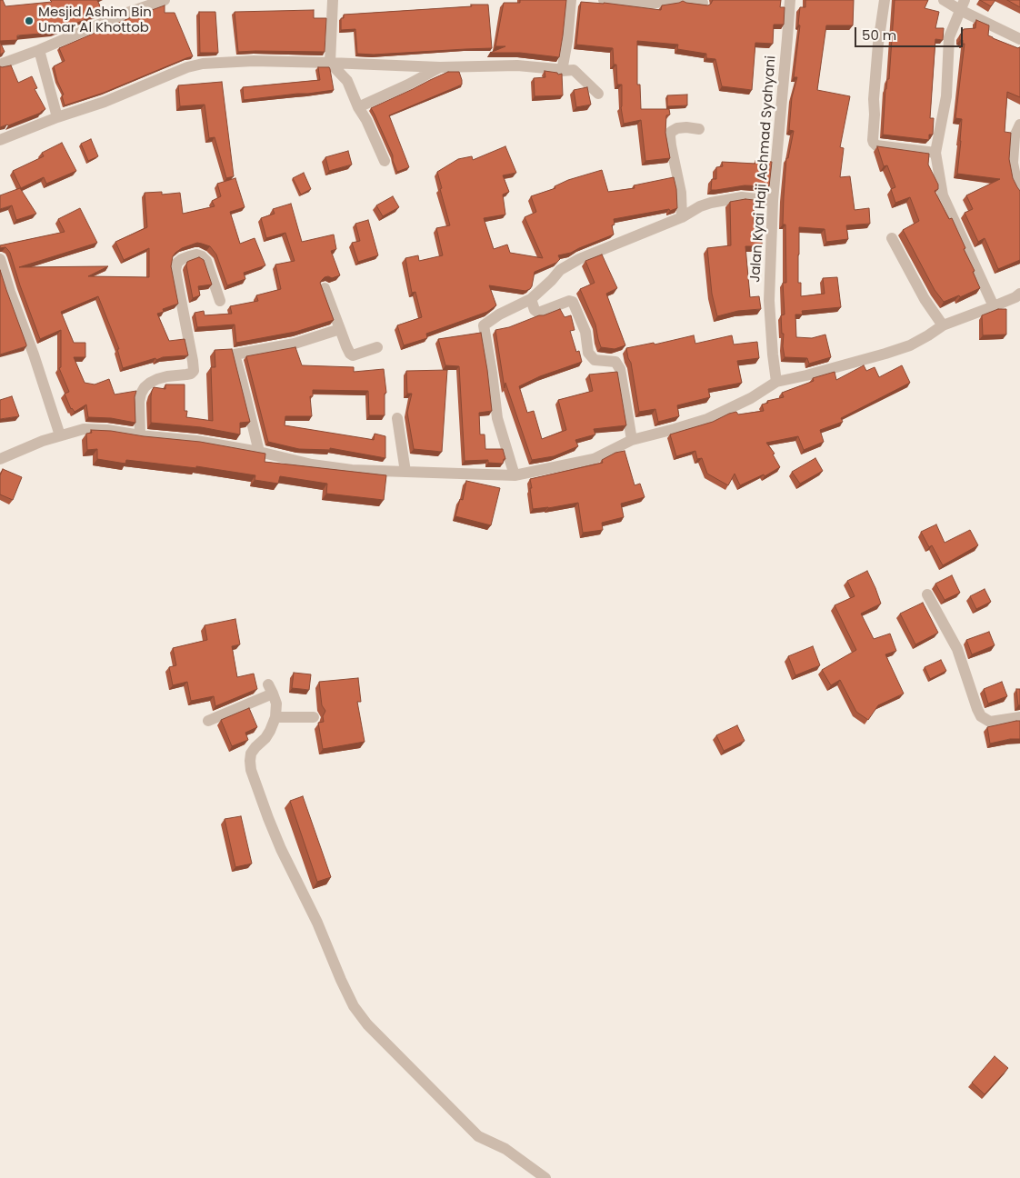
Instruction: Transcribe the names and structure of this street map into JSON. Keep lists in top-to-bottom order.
{
  "streets": {
    "street": ["Jalan Kyai Haji Achmad Syahyani"]
  },
  "places": ["Mesjid Ashim Bin Umar Al Khottob"],
  "scale_bar": "50 m"
}
